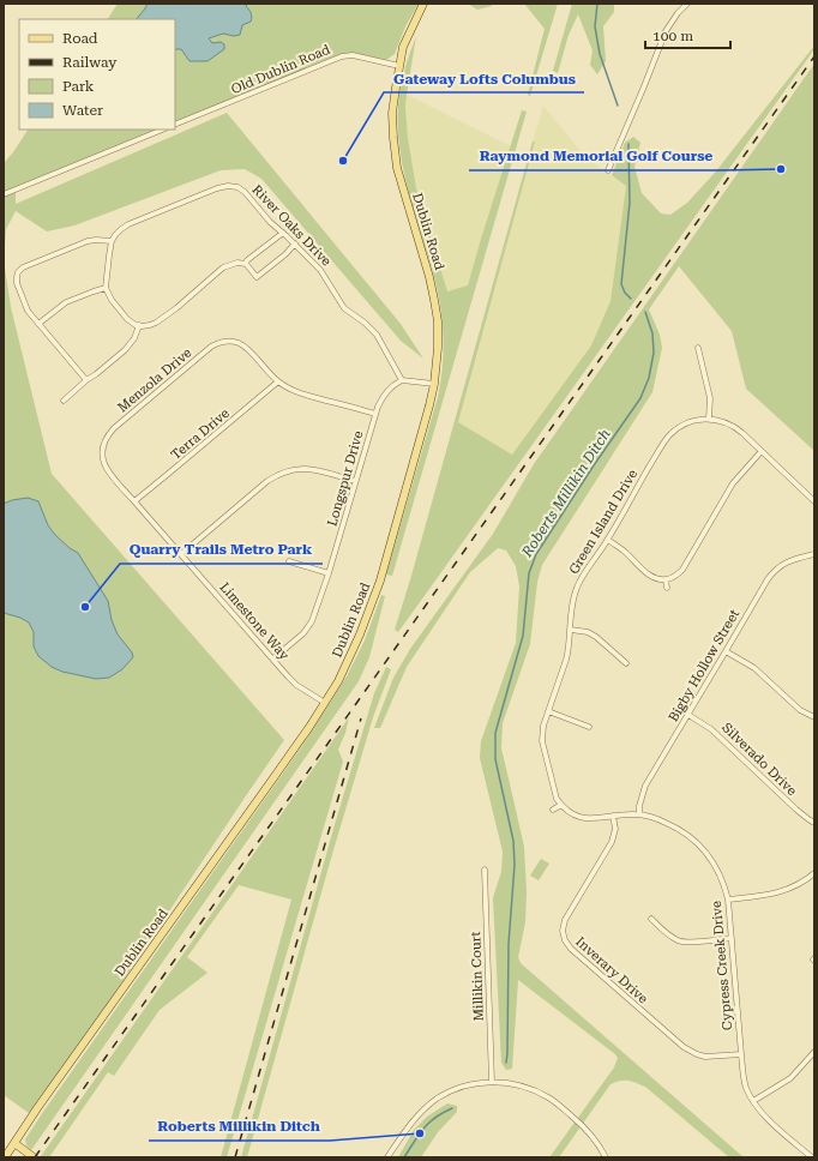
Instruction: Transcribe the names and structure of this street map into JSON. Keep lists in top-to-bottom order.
{
  "streets": {
    "main road": ["Dublin Road"],
    "street": [
      "Old Dublin Road",
      "River Oaks Drive",
      "Menzola Drive",
      "Terra Drive",
      "Longspur Drive",
      "Green Island Drive",
      "Limestone Way",
      "Bigby Hollow Street",
      "Silverado Drive",
      "Cypress Creek Drive",
      "Inverary Drive",
      "Millikin Court"
    ]
  },
  "crossings": [
    ["Old Dublin Road", "Dublin Road"],
    ["River Oaks Drive", "Longspur Drive"],
    ["Dublin Road", "Limestone Way"],
    ["Menzola Drive", "Terra Drive"],
    ["Menzola Drive", "Limestone Way"],
    ["Terra Drive", "Limestone Way"],
    ["Longspur Drive", "Limestone Way"],
    ["Green Island Drive", "Cypress Creek Drive"],
    ["Bigby Hollow Street", "Silverado Drive"],
    ["Bigby Hollow Street", "Cypress Creek Drive"],
    ["Cypress Creek Drive", "Inverary Drive"]
  ],
  "water": ["Roberts Millikin Ditch"],
  "places": [
    "Gateway Lofts Columbus",
    "Raymond Memorial Golf Course",
    "Quarry Trails Metro Park",
    "Roberts Millikin Ditch"
  ],
  "legend": [
    "Road",
    "Railway",
    "Park",
    "Water"
  ],
  "scale_bar": "100 m"
}
